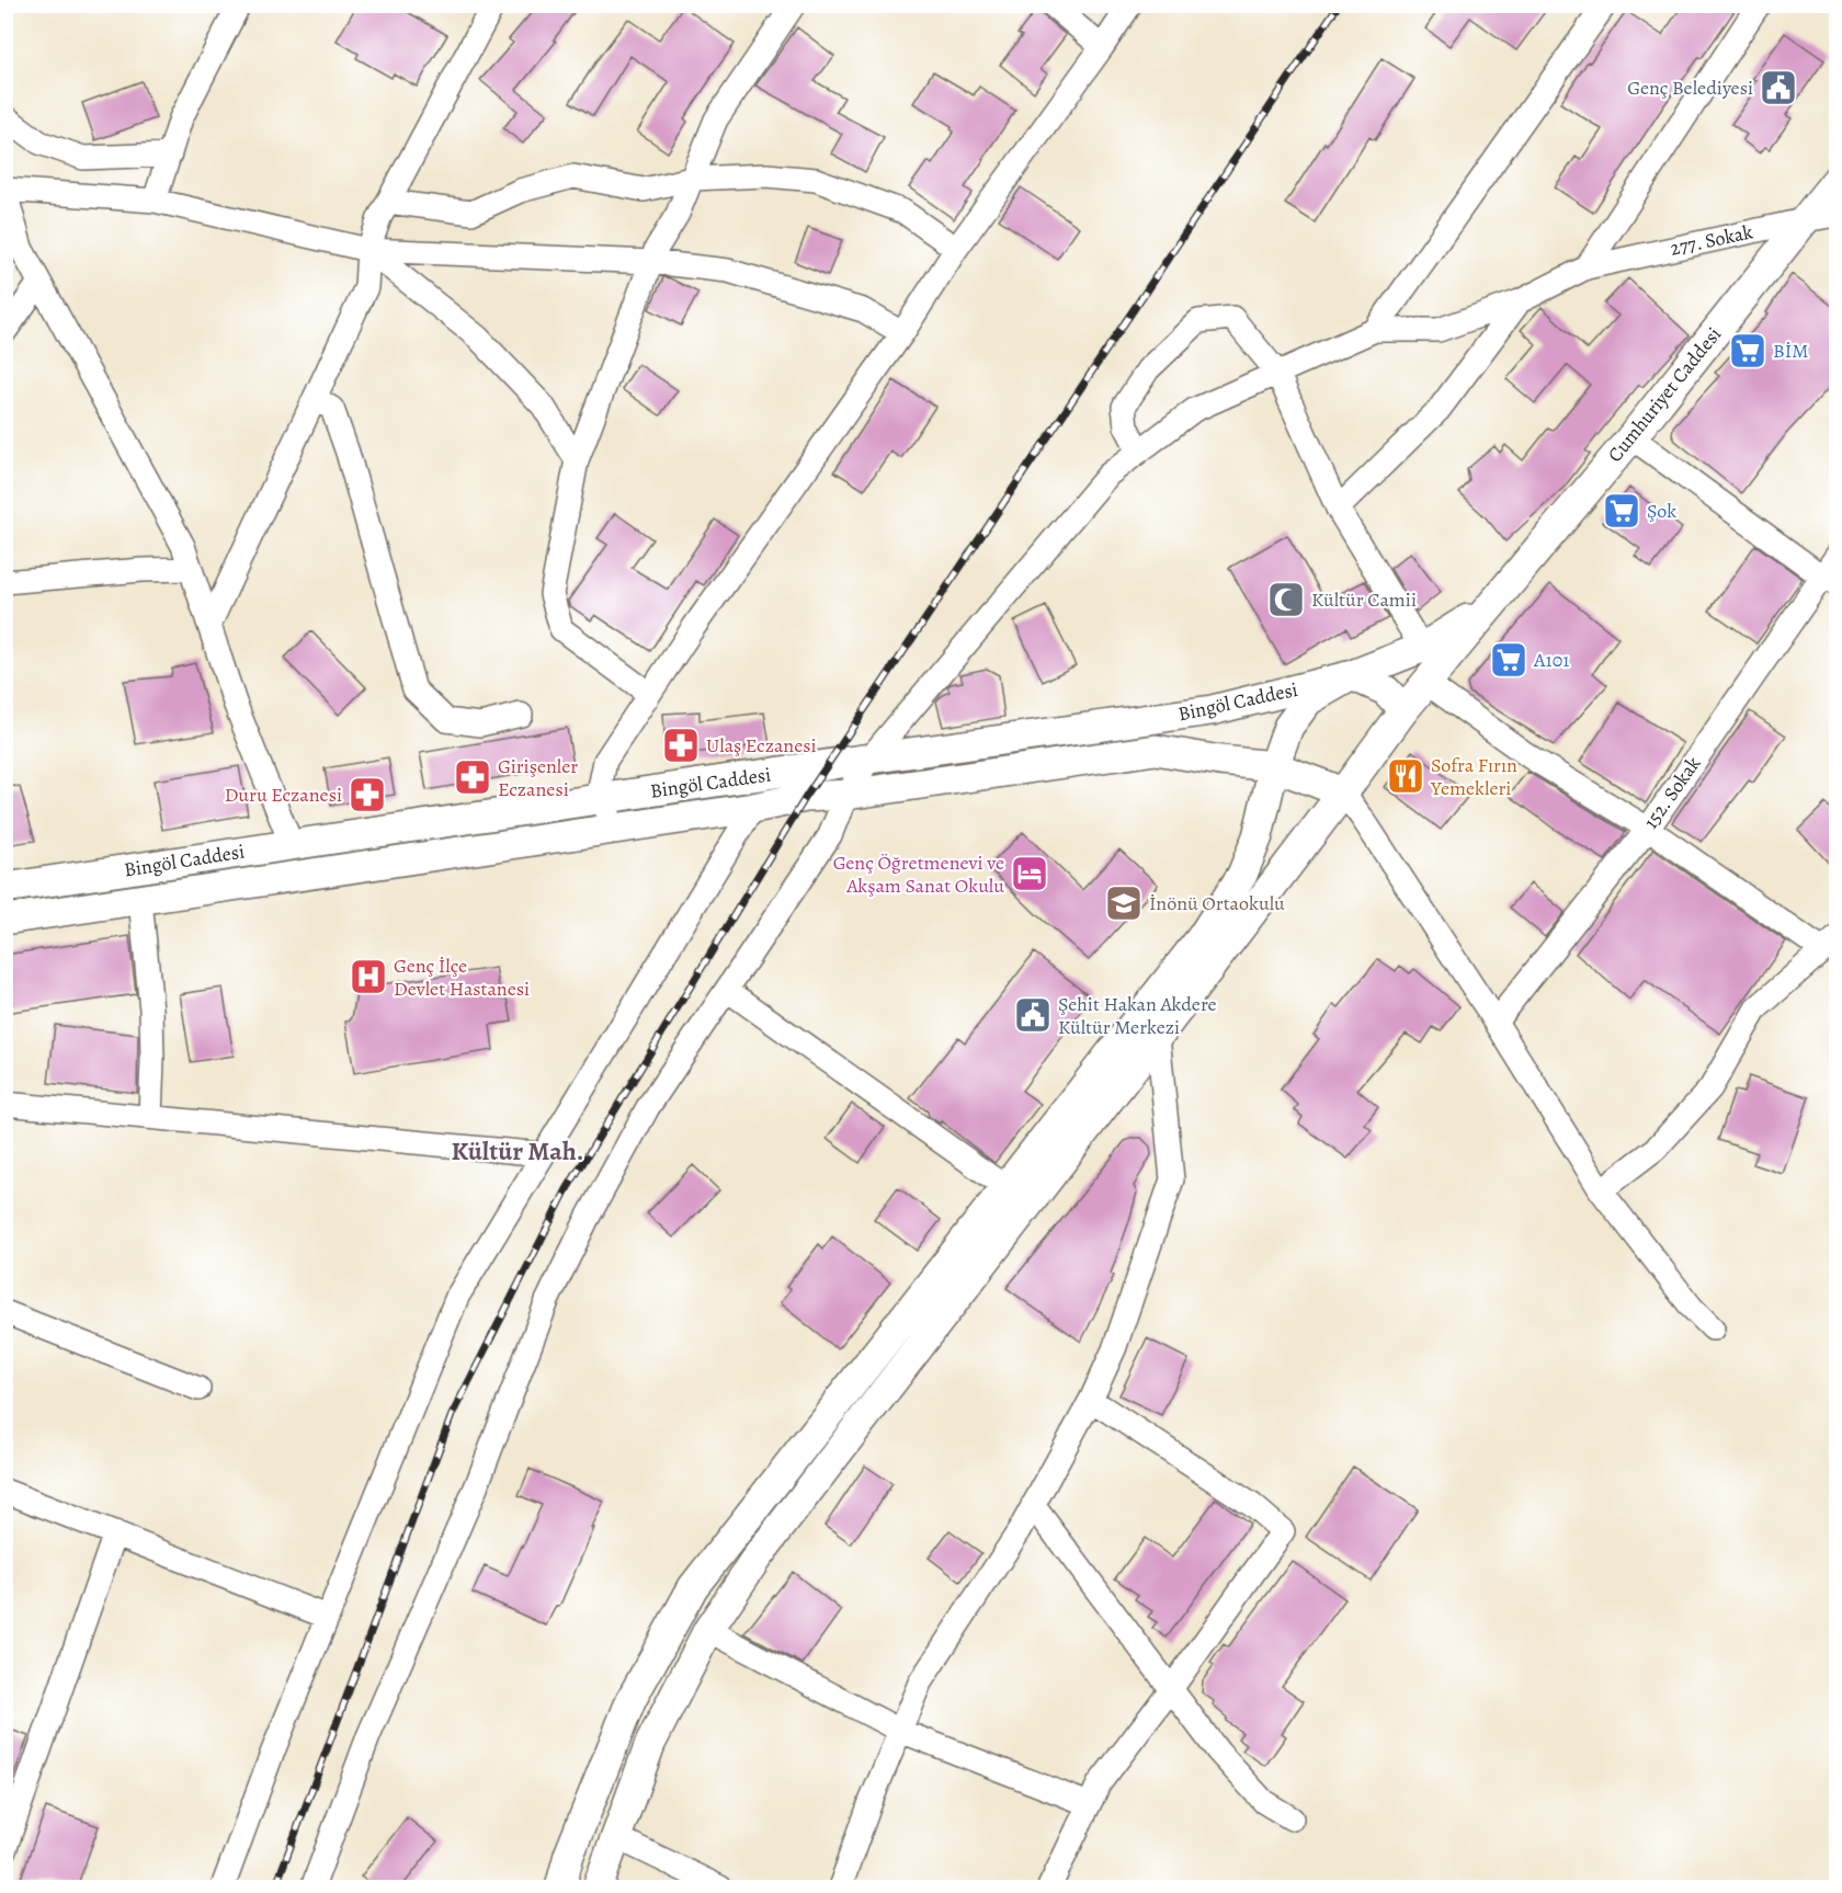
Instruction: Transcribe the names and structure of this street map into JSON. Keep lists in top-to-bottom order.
{
  "streets": {
    "main road": ["Cumhuriyet Caddesi", "Bingöl Caddesi"],
    "street": ["277. Sokak", "152. Sokak"]
  },
  "crossings": [
    ["277. Sokak", "Cumhuriyet Caddesi"],
    ["Cumhuriyet Caddesi", "Bingöl Caddesi"]
  ],
  "districts": ["Kültür Mah."],
  "places": {
    "public building": ["Genç Belediyesi", "Şehit Hakan Akdere Kültür Merkezi"],
    "supermarket": ["BİM", "Şok", "A101"],
    "mosque": ["Kültür Camii"],
    "pharmacy": ["Ulaş Eczanesi", "Girişenler Eczanesi", "Duru Eczanesi"],
    "restaurant": ["Sofra Fırın Yemekleri"],
    "hotel": ["Genç Öğretmenevi ve Akşam Sanat Okulu"],
    "school or university": ["İnönü Ortaokulu"],
    "hospital": ["Genç İlçe Devlet Hastanesi"]
  }
}
